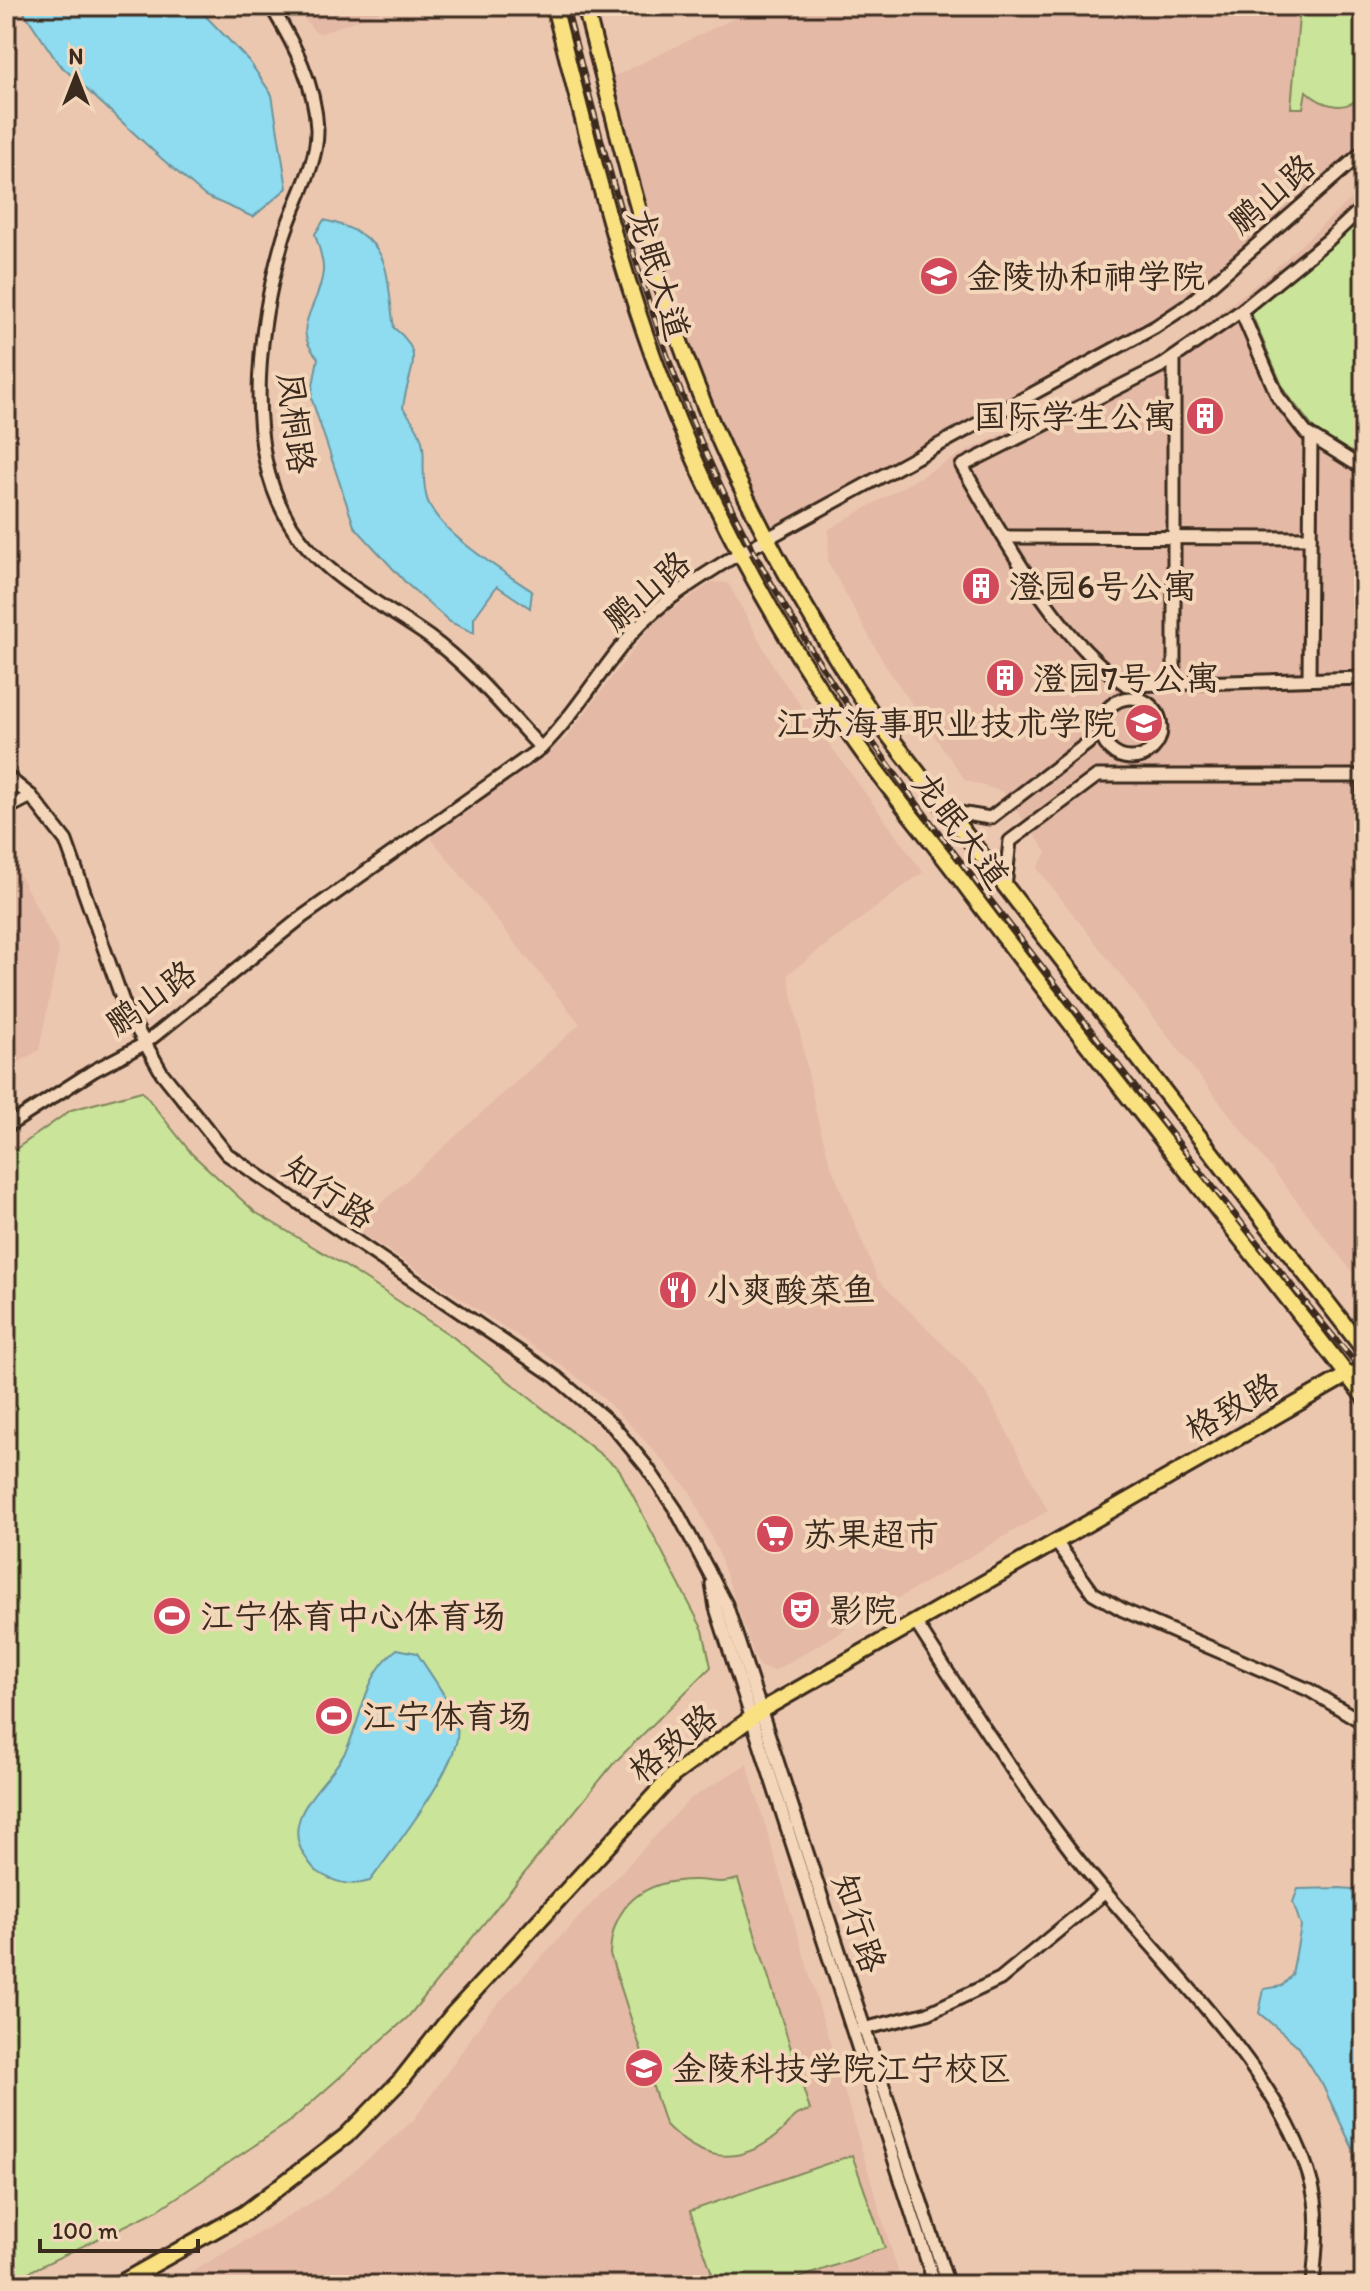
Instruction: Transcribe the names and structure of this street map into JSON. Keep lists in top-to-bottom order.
{
  "streets": {
    "main road": ["龙眠大道", "格致路"],
    "street": ["鹏山路", "凤桐路", "知行路"]
  },
  "crossings": [
    ["鹏山路", "龙眠大道"],
    ["鹏山路", "凤桐路"],
    ["鹏山路", "知行路"],
    ["龙眠大道", "格致路"],
    ["知行路", "格致路"]
  ],
  "places": {
    "school or university": ["金陵协和神学院", "江苏海事职业技术学院", "金陵科技学院江宁校区"],
    "building": ["国际学生公寓", "澄园6号公寓", "澄园7号公寓"],
    "restaurant": ["小爽酸菜鱼"],
    "supermarket": ["苏果超市"],
    "theatre": ["影院"],
    "sports": ["江宁体育中心体育场", "江宁体育场"]
  },
  "scale_bar": "100 m",
  "north": "top"
}
